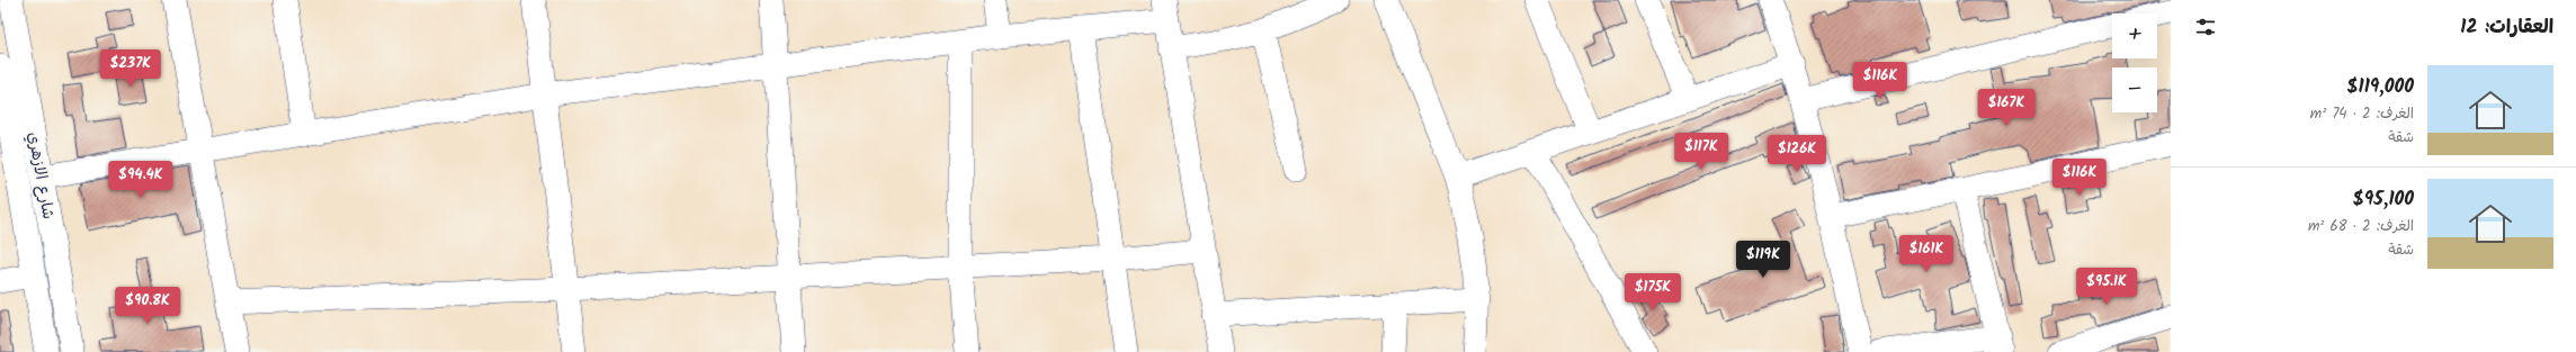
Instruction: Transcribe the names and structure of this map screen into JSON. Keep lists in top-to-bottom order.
{
  "streets": {
    "street": ["شارع الازهري"]
  },
  "page": {
    "heading": "العقارات: 12",
    "map_buttons": ["+", "−"],
    "price": [
      "$237K",
      "$116K",
      "$167K",
      "$117K",
      "$126K",
      "$116K",
      "$94.4K",
      "$161K",
      "$119K",
      "$95.1K",
      "$175K",
      "$90.8K"
    ],
    "list": [
      {
        "name": "$119,000",
        "note": "الغرف: 2 · 74 m² · شقة"
      },
      {
        "name": "$95,100",
        "note": "الغرف: 2 · 68 m² · شقة"
      }
    ]
  }
}
